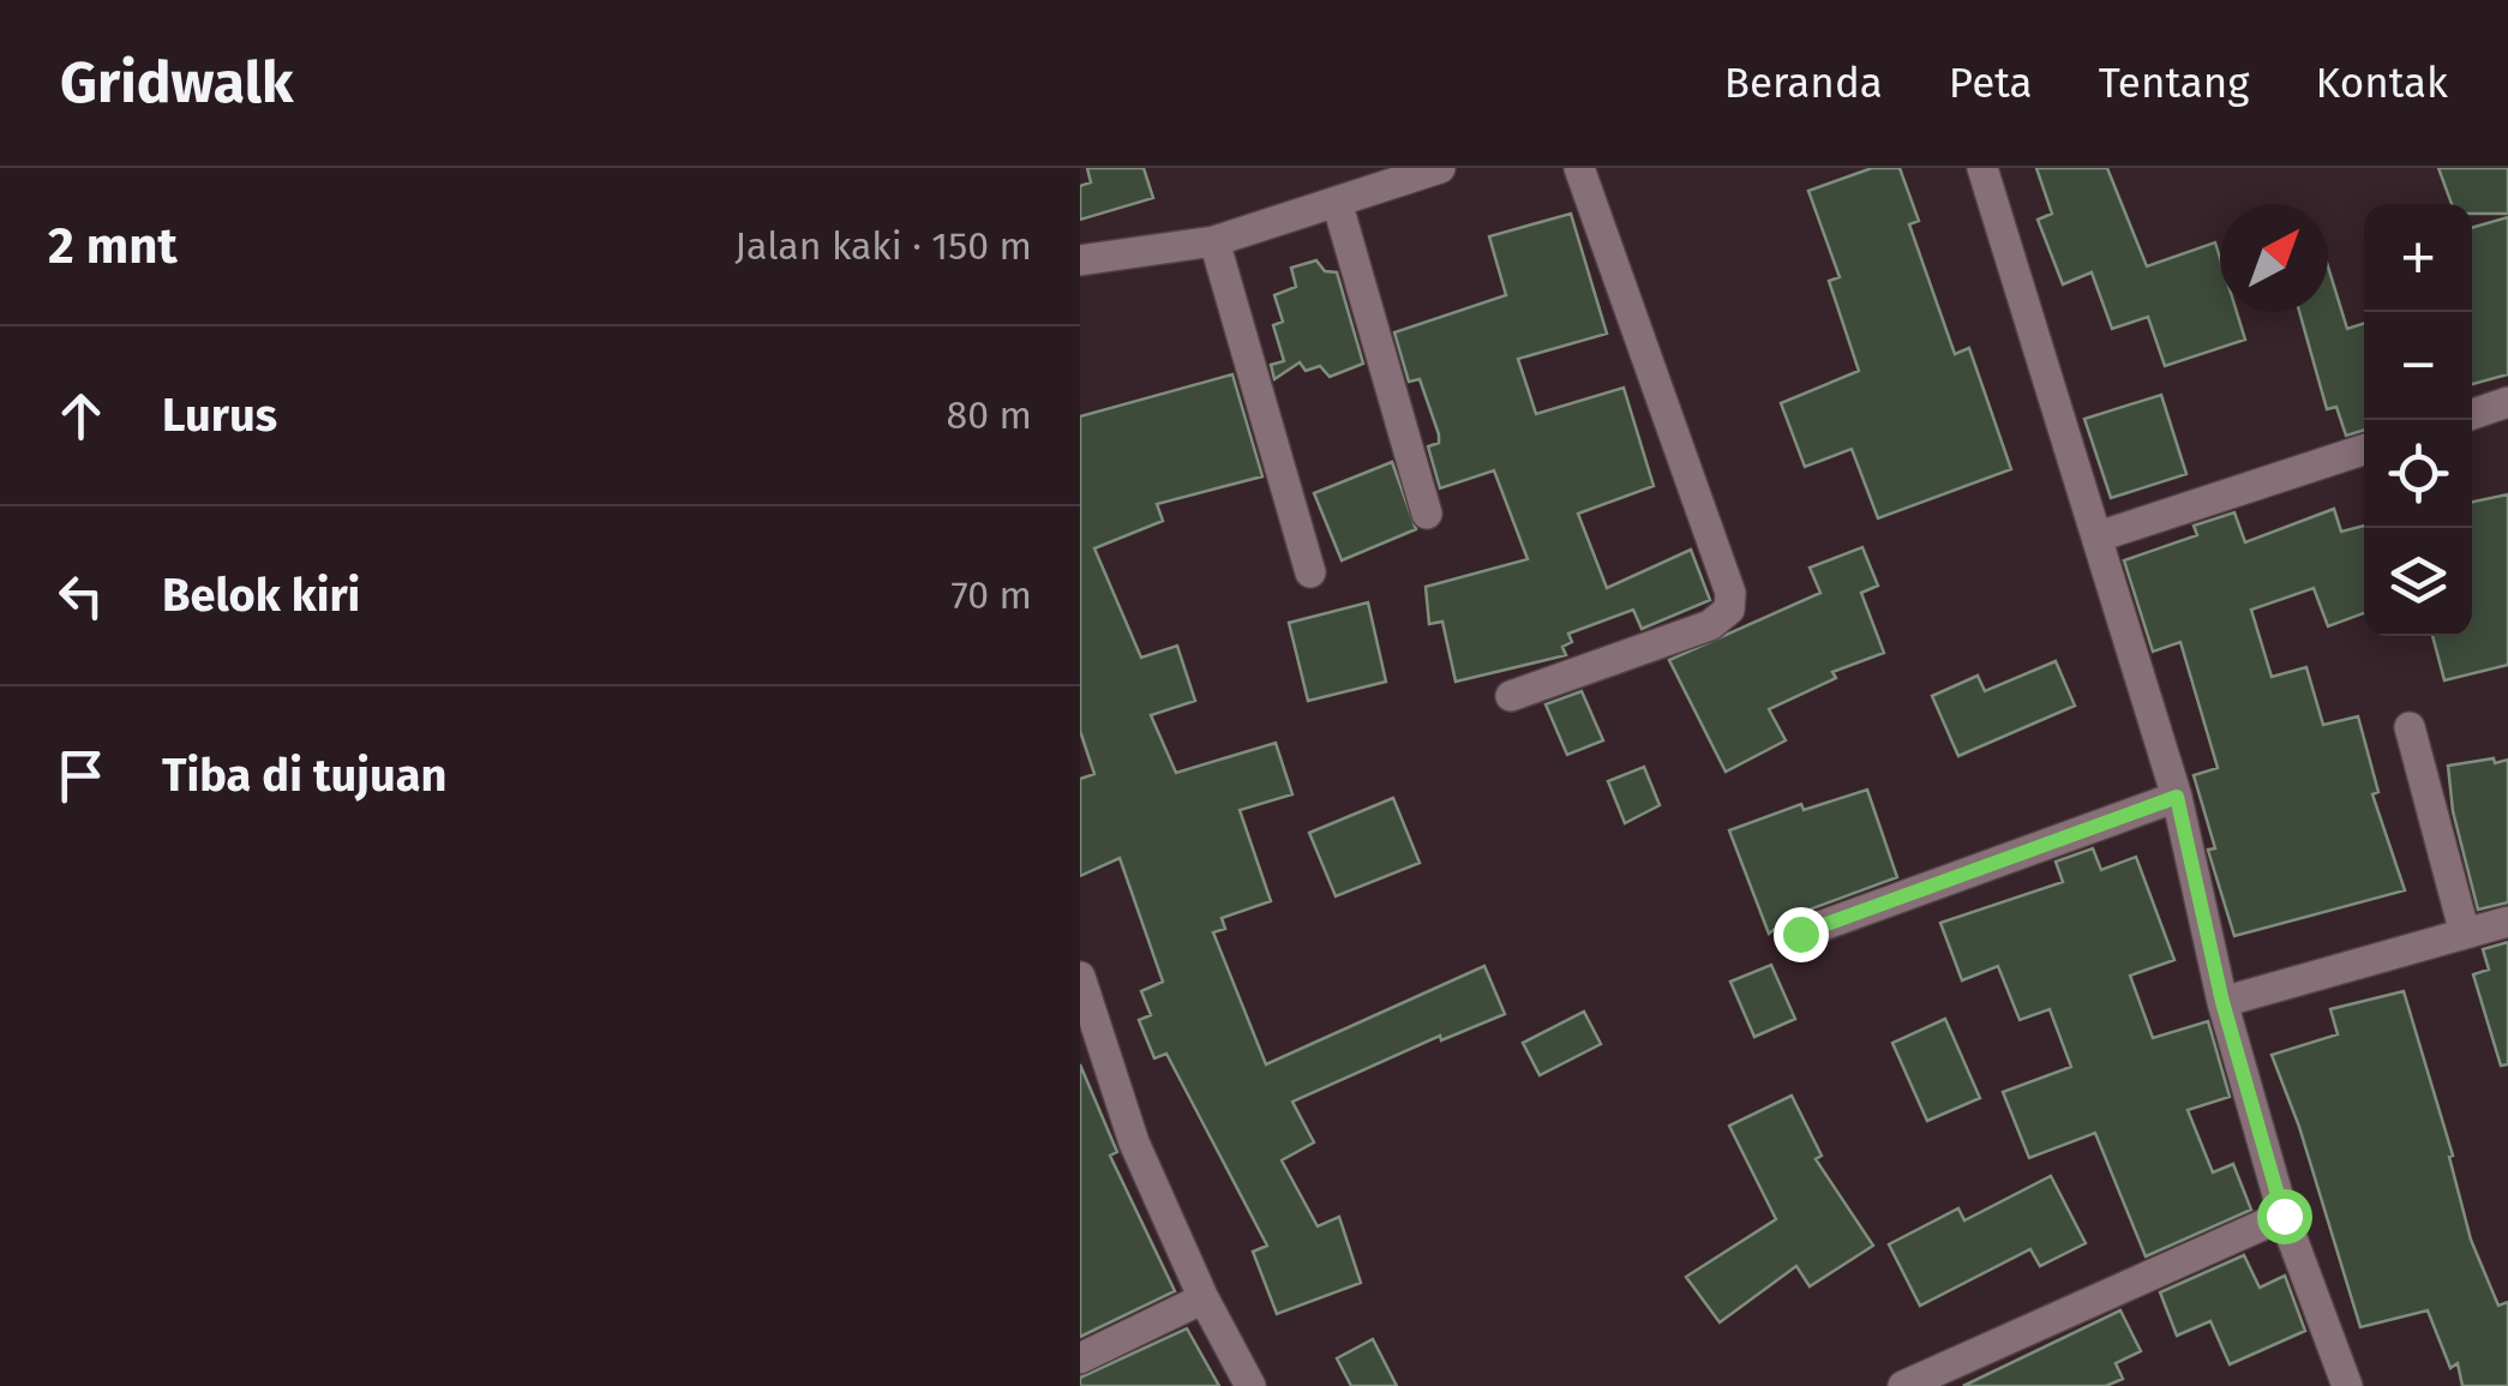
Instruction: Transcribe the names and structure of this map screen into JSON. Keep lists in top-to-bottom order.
{
  "north": "top right",
  "page": {
    "header": "Gridwalk",
    "nav": [
      "Beranda",
      "Peta",
      "Tentang",
      "Kontak"
    ],
    "heading": ["2 mnt", "Jalan kaki · 150 m"],
    "map_buttons": ["+", "−"],
    "list": [
      ["Lurus", "80 m"],
      ["Belok kiri", "70 m"],
      "Tiba di tujuan"
    ]
  }
}
